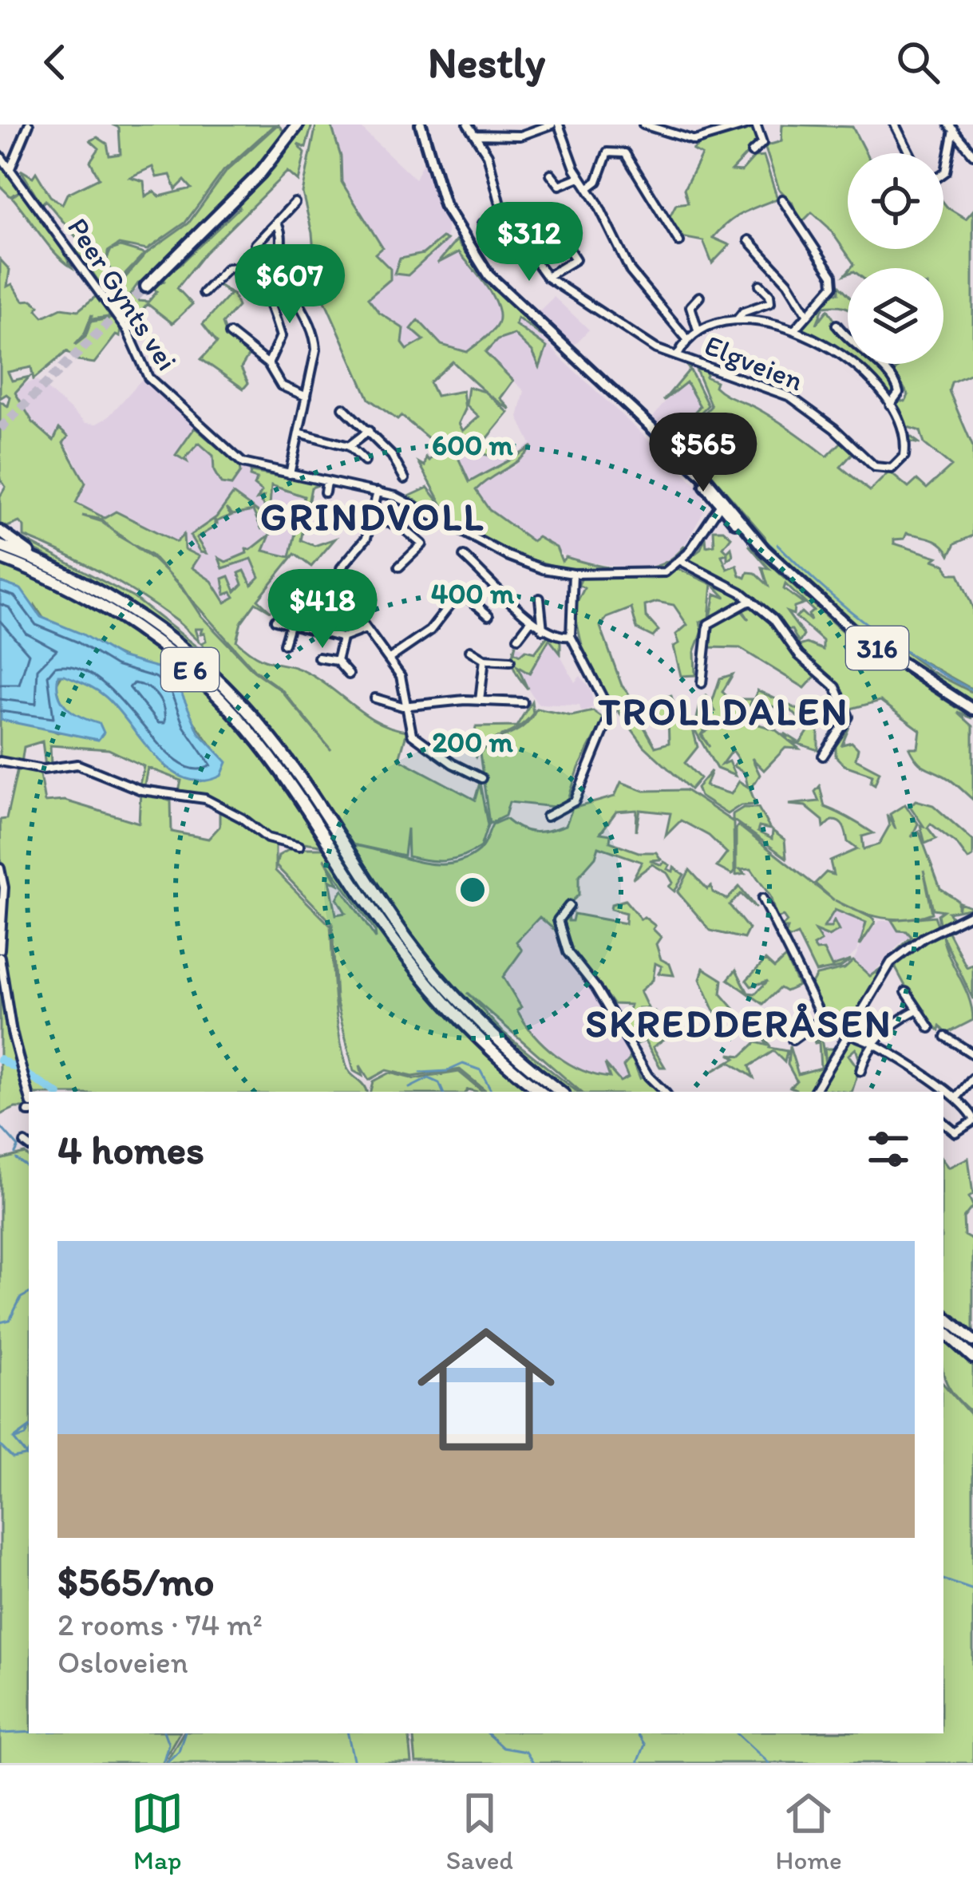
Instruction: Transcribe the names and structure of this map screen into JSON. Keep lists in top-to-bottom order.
{
  "streets": {
    "highway": ["E 6"],
    "main road": ["316"],
    "street": ["Peer Gynts vei", "Elgveien"]
  },
  "districts": ["GRINDVOLL", "TROLLDALEN", "SKREDDERÅSEN"],
  "page": {
    "header": "Nestly",
    "price": [
      "$312",
      "$607",
      "$565",
      "$418"
    ],
    "heading": "4 homes",
    "list": [
      {
        "name": "$565/mo",
        "note": "2 rooms · 74 m² · Osloveien"
      }
    ],
    "tabs": ["Map", "Saved", "Home"]
  },
  "rings": ["600 m", "400 m", "200 m"]
}
